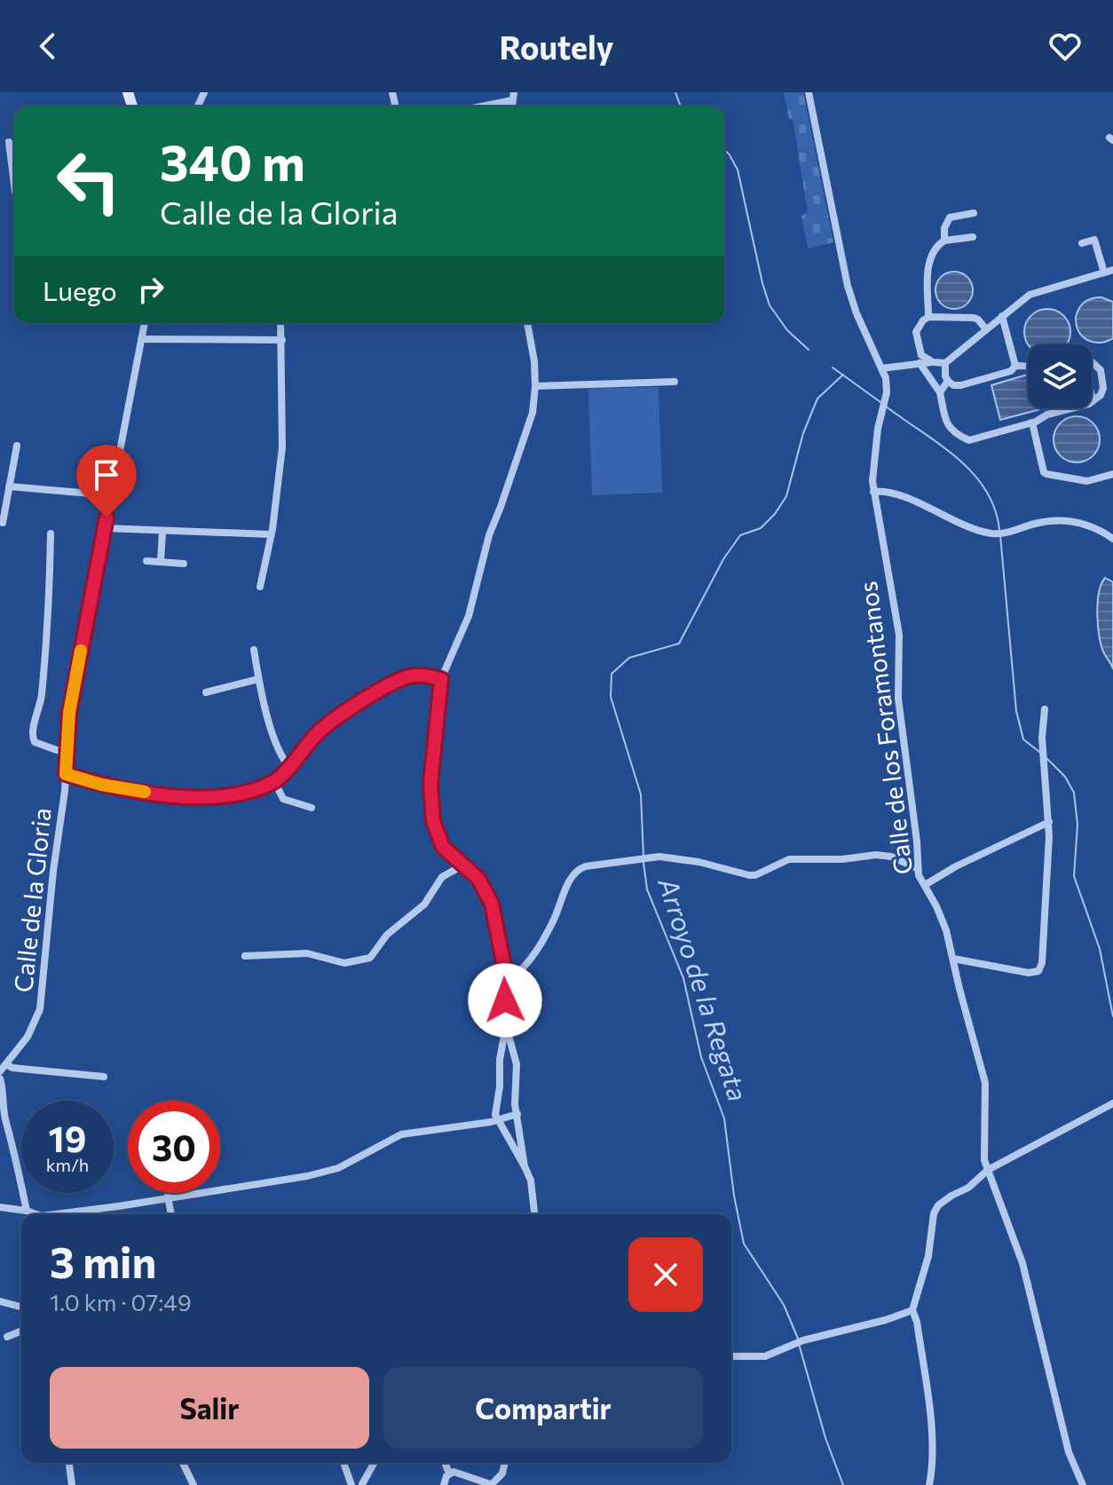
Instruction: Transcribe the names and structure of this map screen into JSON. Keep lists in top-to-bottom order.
{
  "streets": {
    "street": ["Calle de los Foramontanos", "Calle de la Gloria"]
  },
  "water": ["Arroyo de la Regata"],
  "page": {
    "header": "Routely",
    "turn": ["340 m", "Calle de la Gloria"],
    "then": "Luego",
    "speed": "19 km/h",
    "limit": "30",
    "heading": ["3 min", "1.0 km · 07:49"],
    "buttons": ["Salir", "Compartir"]
  }
}
